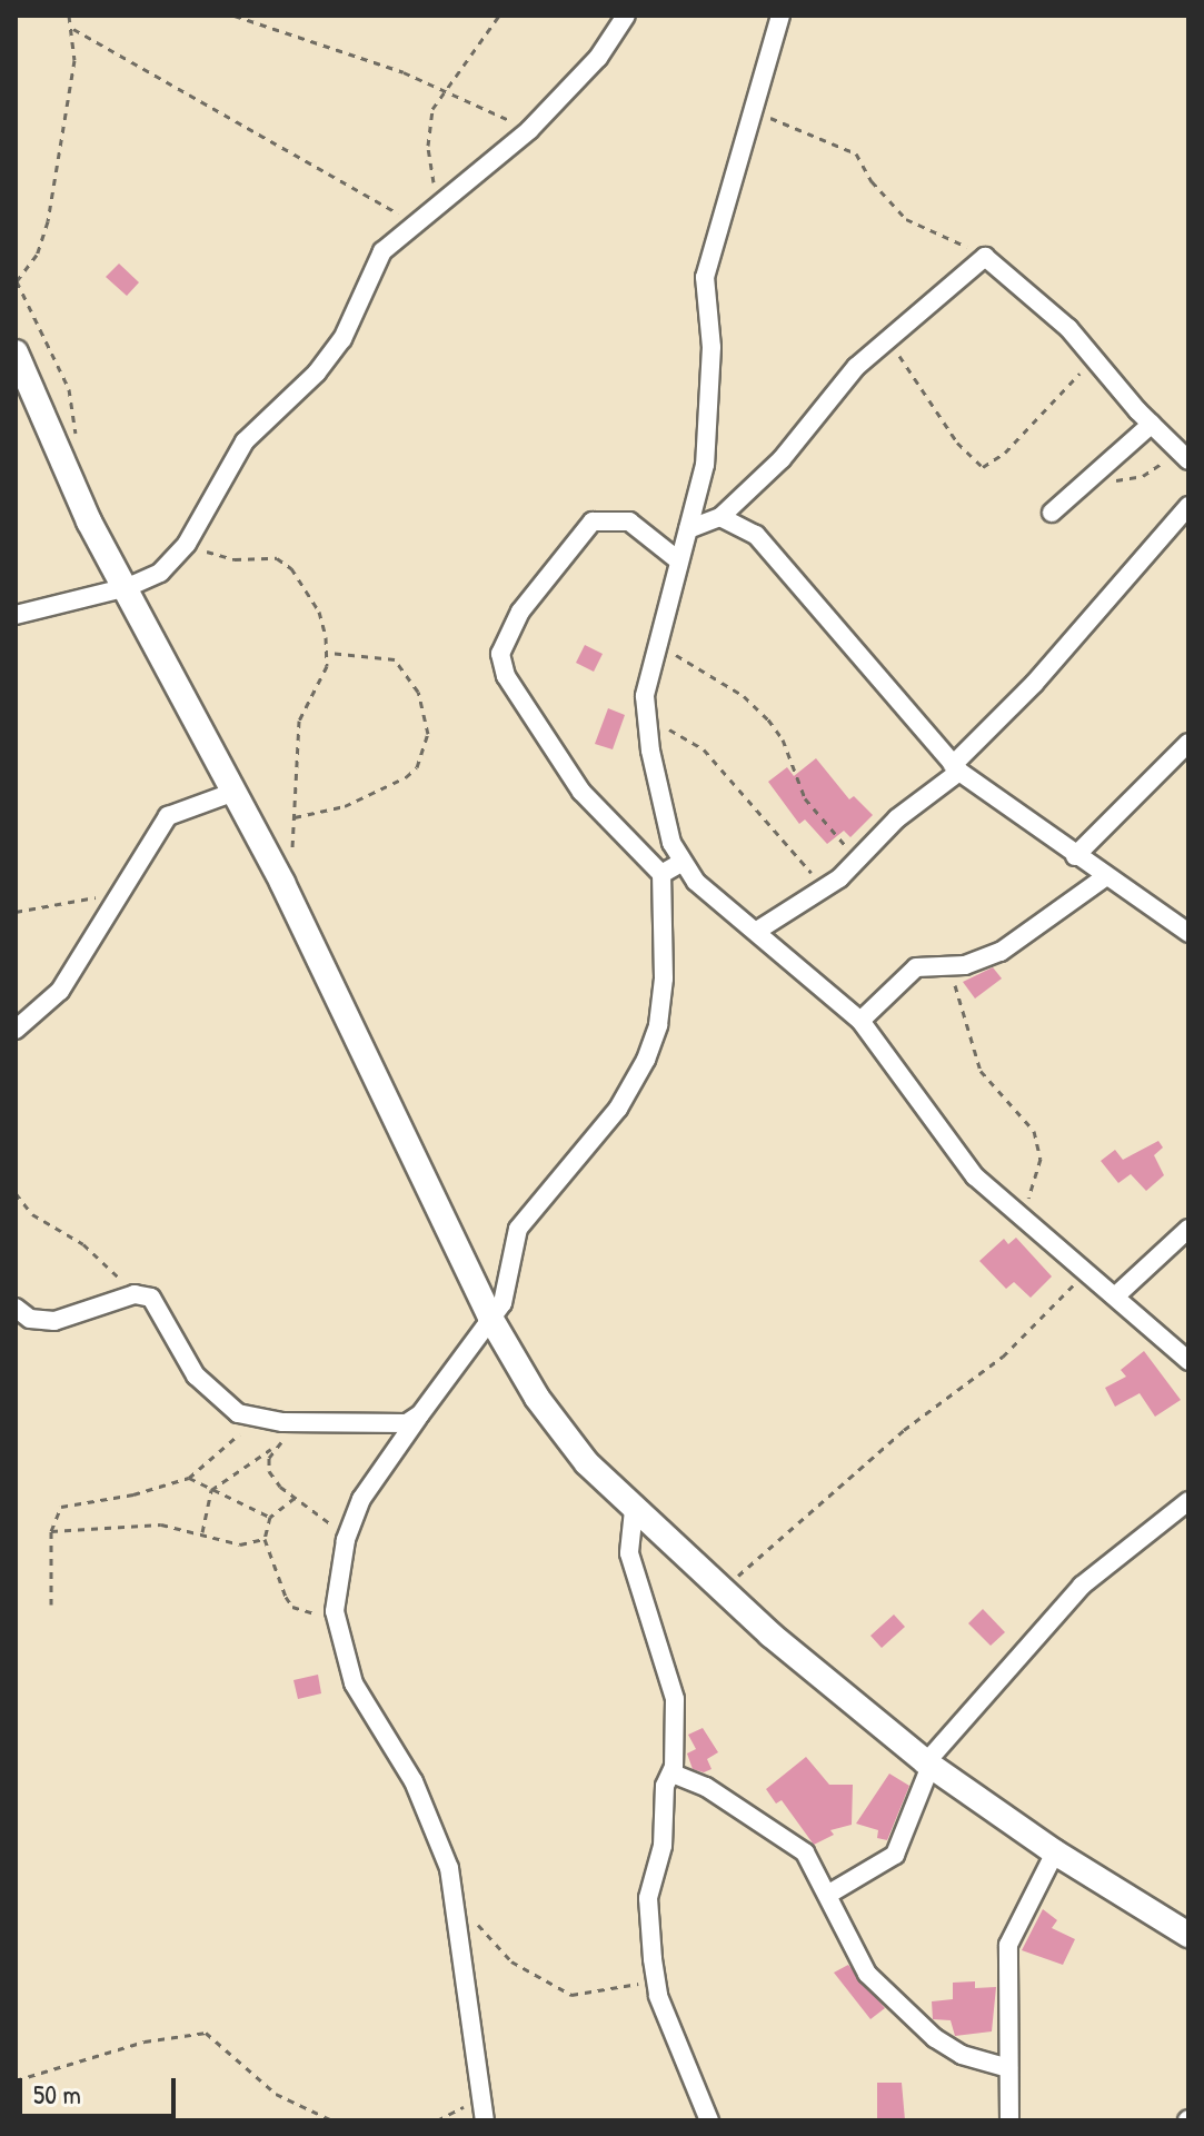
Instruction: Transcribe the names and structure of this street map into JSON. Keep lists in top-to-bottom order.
{
  "scale_bar": "50 m"
}
